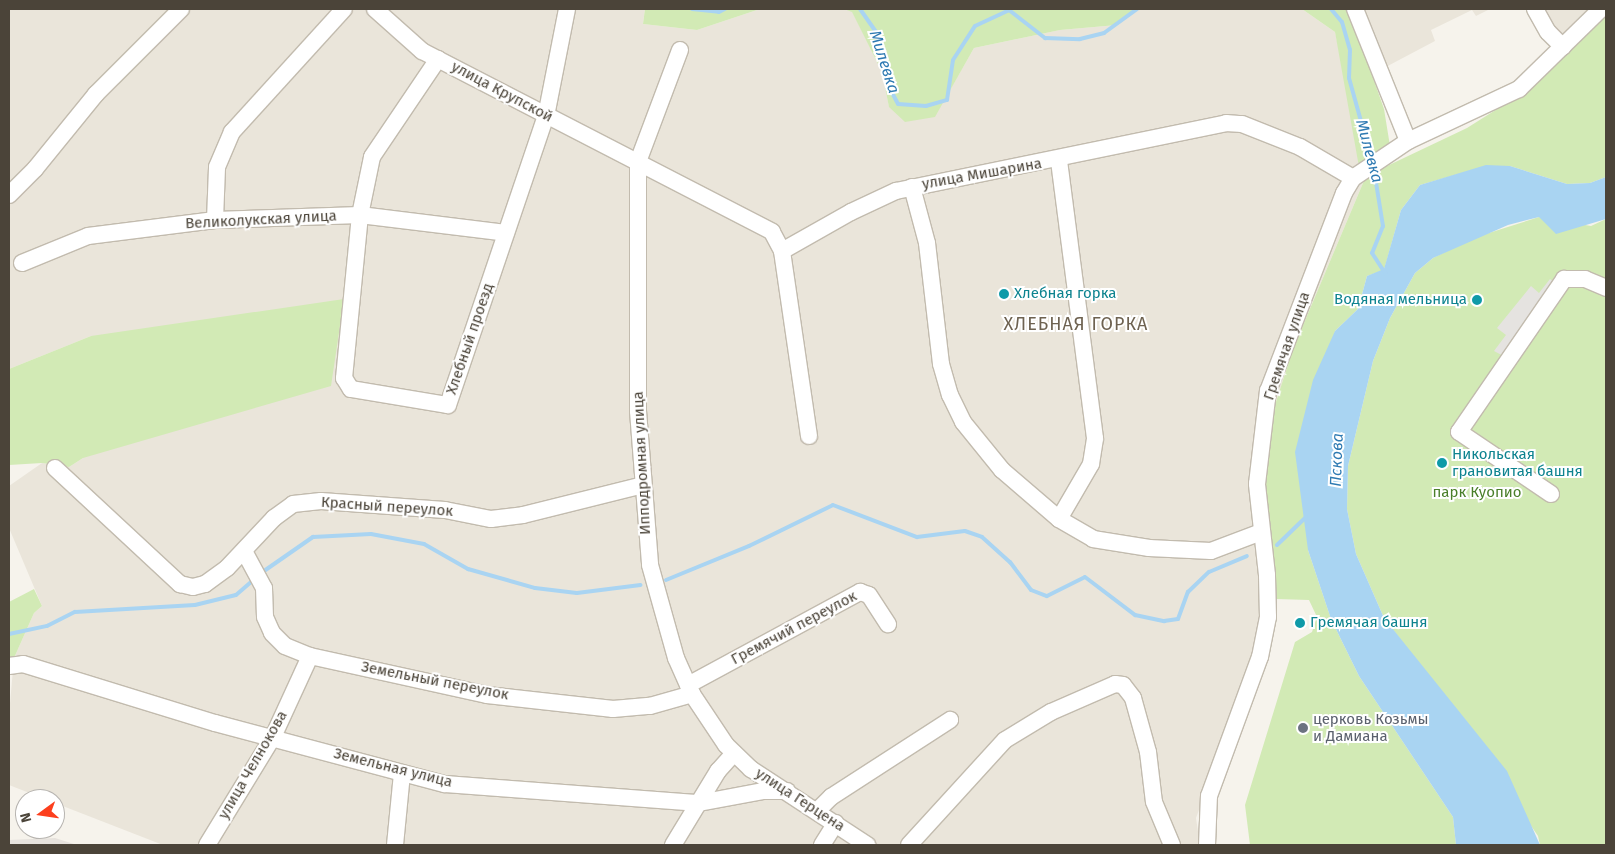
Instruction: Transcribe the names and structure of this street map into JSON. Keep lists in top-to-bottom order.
{
  "streets": {
    "street": [
      "улица Крупской",
      "улица Мишарина",
      "Великолукская улица",
      "Хлебный проезд",
      "Гремячая улица",
      "Ипподромная улица",
      "Красный переулок",
      "Гремячий переулок",
      "Земельный переулок",
      "улица Челнокова",
      "Земельная улица",
      "улица Герцена"
    ]
  },
  "crossings": [
    ["улица Крупской", "Хлебный проезд"],
    ["улица Крупской", "Ипподромная улица"],
    ["улица Мишарина", "Гремячая улица"],
    ["Великолукская улица", "Хлебный проезд"],
    ["Ипподромная улица", "Красный переулок"],
    ["Ипподромная улица", "Гремячий переулок"],
    ["Ипподромная улица", "Земельный переулок"],
    ["Ипподромная улица", "улица Герцена"],
    ["Красный переулок", "Земельный переулок"],
    ["Гремячий переулок", "Земельный переулок"],
    ["Земельный переулок", "улица Челнокова"],
    ["улица Челнокова", "Земельная улица"],
    ["Земельная улица", "улица Герцена"]
  ],
  "districts": ["ХЛЕБНАЯ ГОРКА"],
  "water": ["Милевка", "Пскова"],
  "parks": ["парк Куопио"],
  "places": [
    "Хлебная горка",
    "Водяная мельница",
    "Никольская грановитая башня",
    "Гремячая башня",
    "церковь Козьмы и Дамиана"
  ],
  "north": "left"
}
